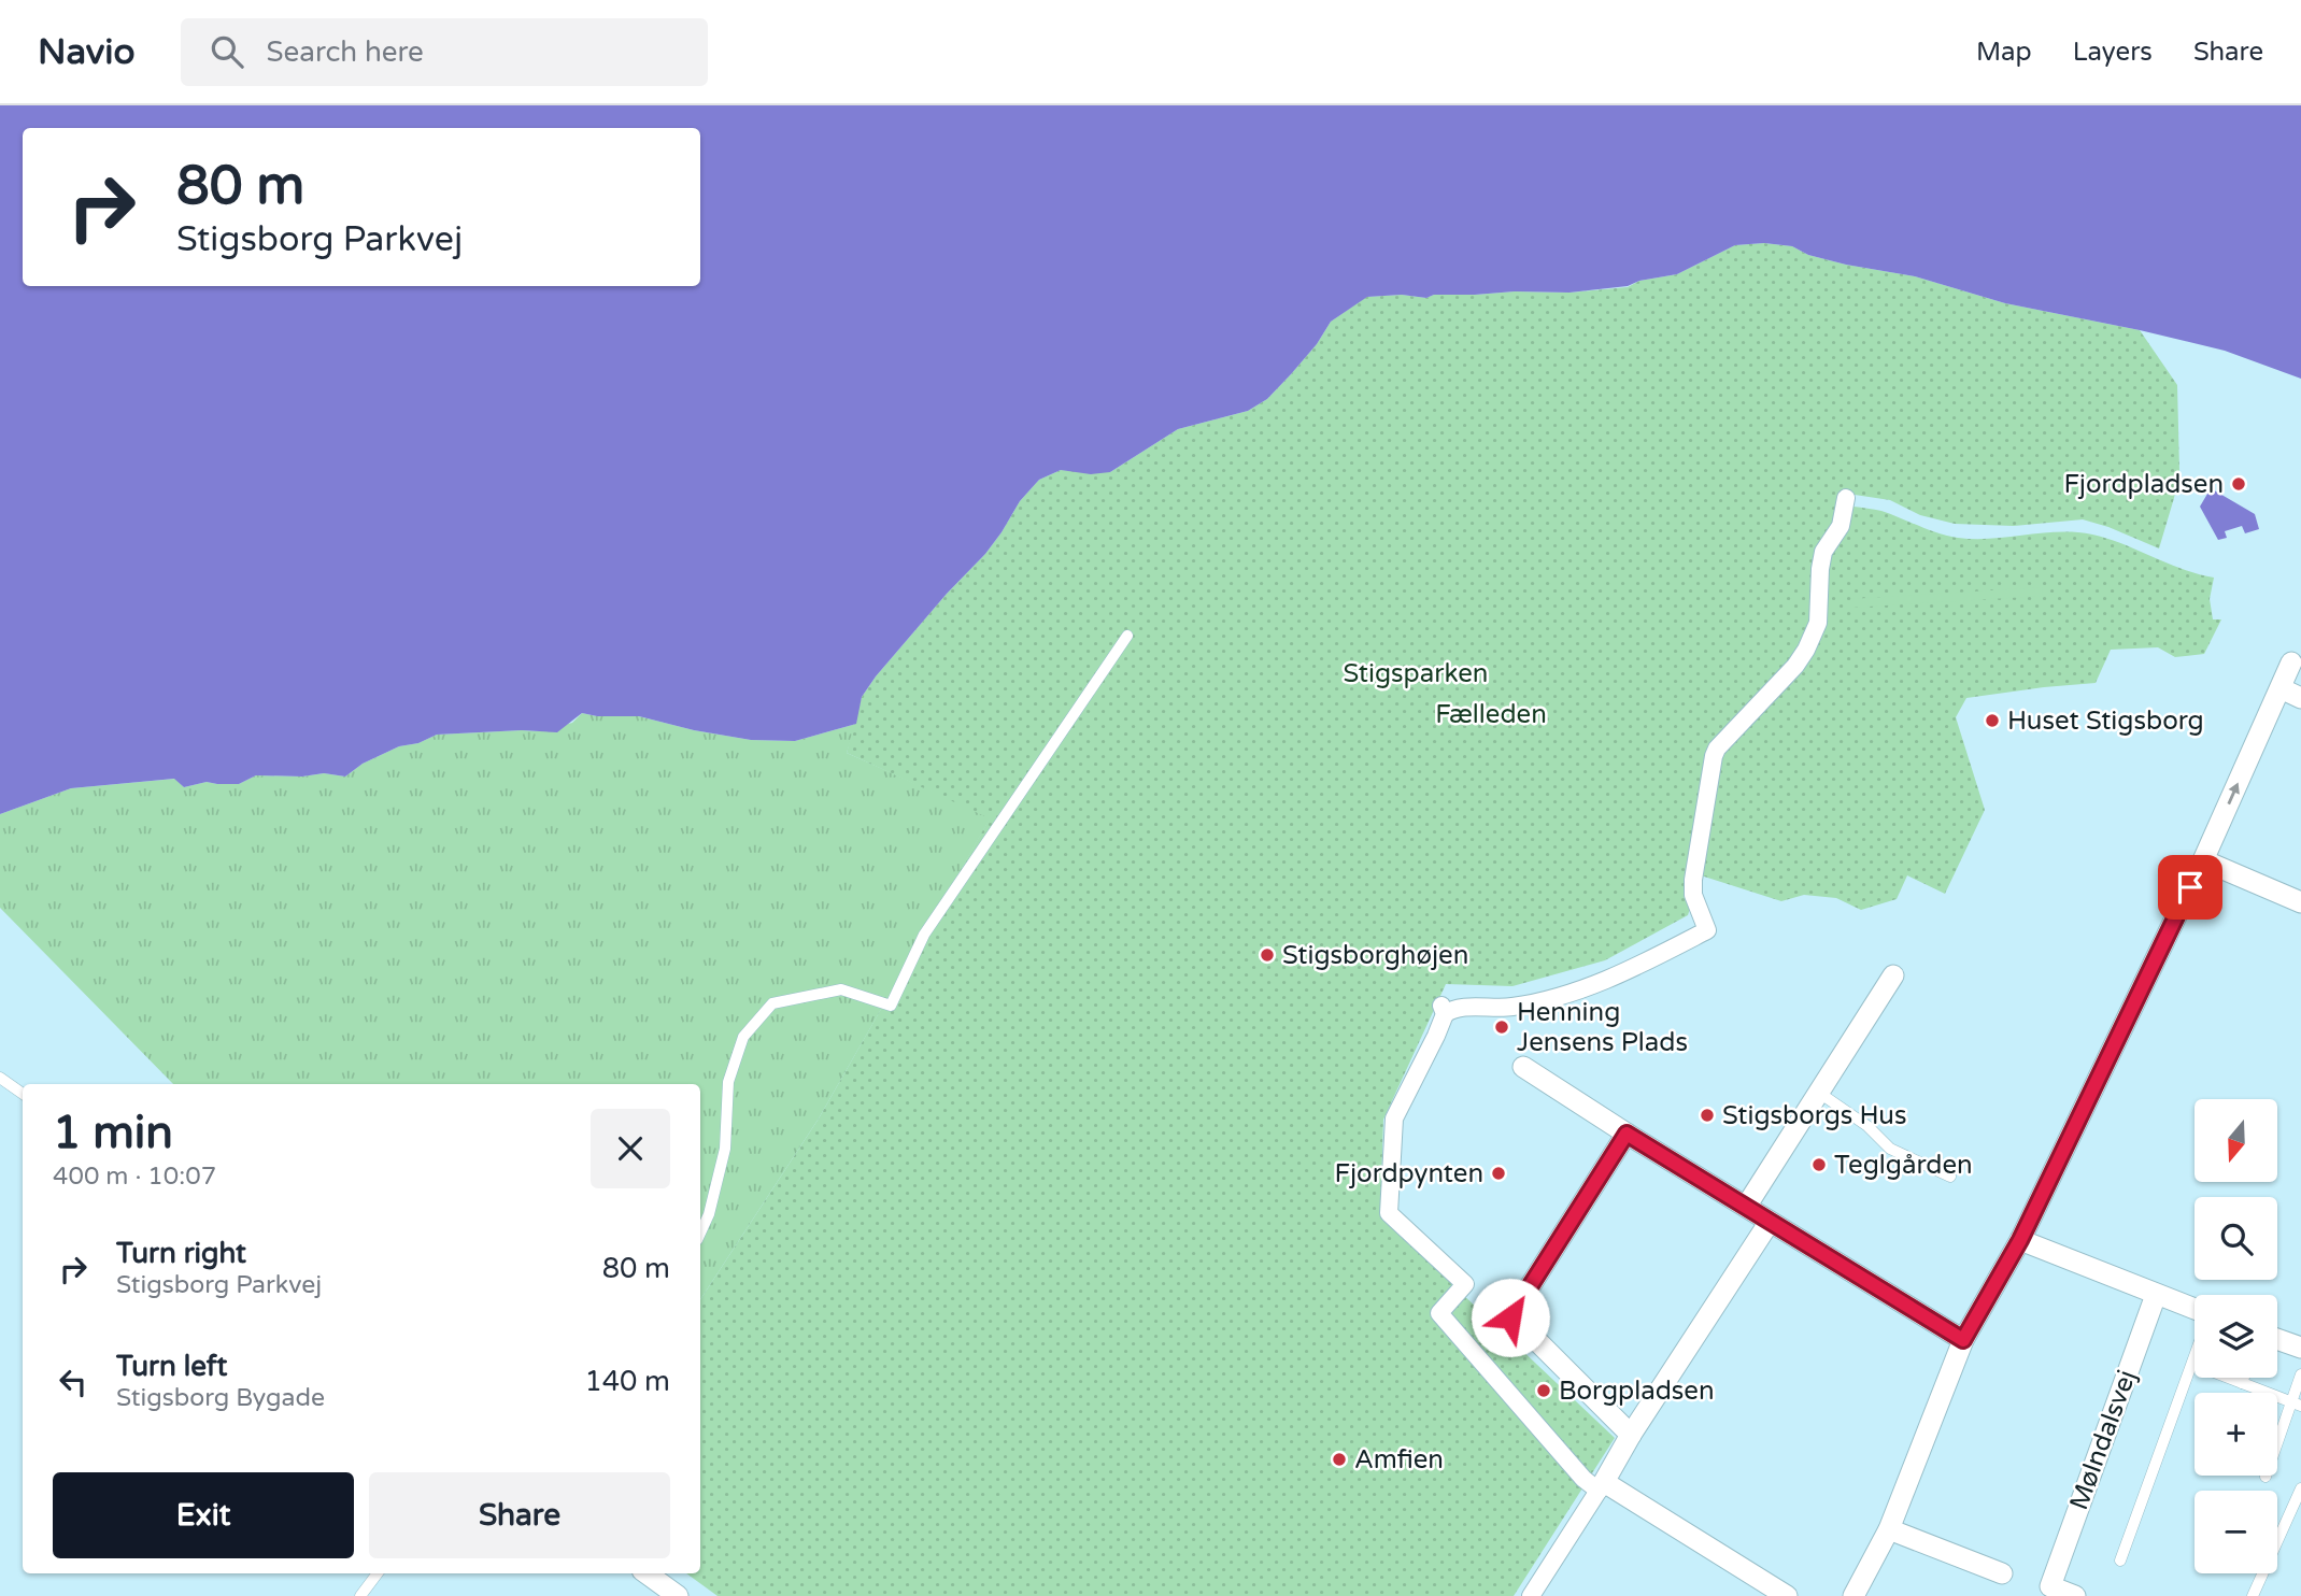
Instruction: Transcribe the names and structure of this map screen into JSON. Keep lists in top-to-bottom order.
{
  "streets": {
    "street": ["Mølndalsvej"]
  },
  "parks": ["Stigsparken", "Fælleden"],
  "places": [
    "Fjordpladsen",
    "Huset Stigsborg",
    "Stigsborghøjen",
    "Henning Jensens Plads",
    "Stigsborgs Hus",
    "Teglgården",
    "Fjordpynten",
    "Borgpladsen",
    "Amfien"
  ],
  "north": "bottom",
  "page": {
    "header": "Navio",
    "search": "Search here",
    "nav": ["Map", "Layers", "Share"],
    "turn": ["80 m", "Stigsborg Parkvej"],
    "heading": ["1 min", "400 m · 10:07"],
    "map_buttons": ["+", "−"],
    "list": [
      {
        "name": "Turn right",
        "note": "Stigsborg Parkvej",
        "value": "80 m"
      },
      {
        "name": "Turn left",
        "note": "Stigsborg Bygade",
        "value": "140 m"
      }
    ],
    "buttons": ["Exit", "Share"]
  }
}
